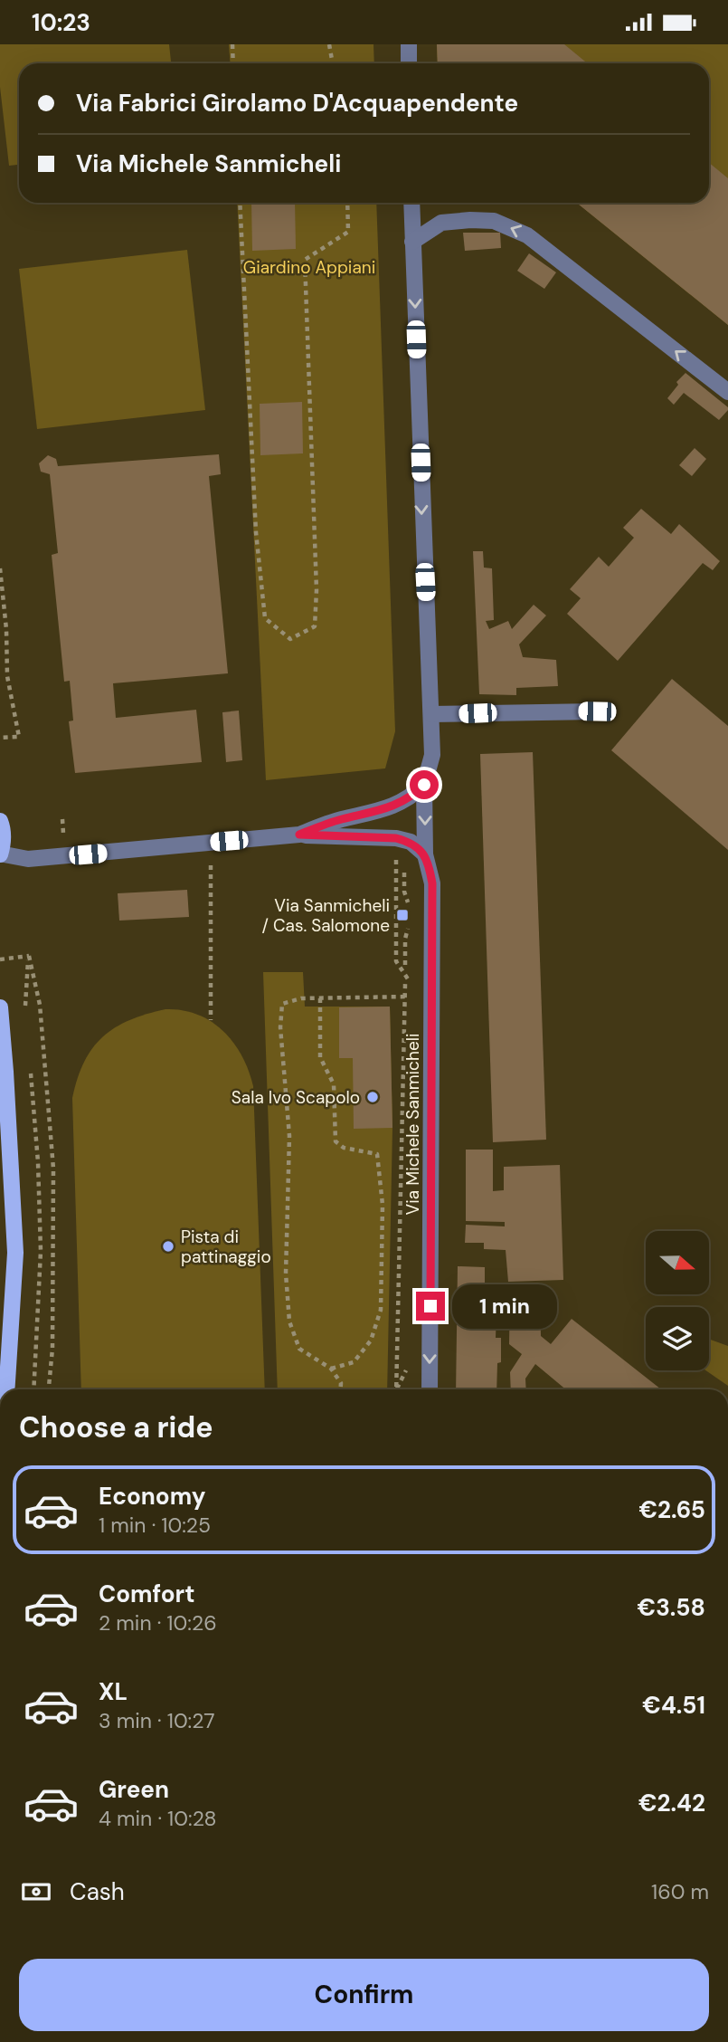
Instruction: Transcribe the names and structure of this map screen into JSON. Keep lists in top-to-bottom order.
{
  "streets": {
    "street": ["Via Michele Sanmicheli"]
  },
  "one_way": ["Via Michele Sanmicheli"],
  "parks": ["Giardino Appiani"],
  "places": {
    "transit": ["Via Sanmicheli / Cas. Salomone"],
    "other": ["Sala Ivo Scapolo", "Pista di pattinaggio"]
  },
  "north": "right",
  "page": {
    "status": "10:23",
    "banner": ["Via Fabrici Girolamo D'Acquapendente", "Via Michele Sanmicheli"],
    "bubble": "1 min",
    "heading": "Choose a ride",
    "list": [
      {
        "name": "Economy",
        "note": "1 min · 10:25",
        "value": "€2.65"
      },
      {
        "name": "Comfort",
        "note": "2 min · 10:26",
        "value": "€3.58"
      },
      {
        "name": "XL",
        "note": "3 min · 10:27",
        "value": "€4.51"
      },
      {
        "name": "Green",
        "note": "4 min · 10:28",
        "value": "€2.42"
      }
    ],
    "pay": ["Cash", "160 m"],
    "buttons": "Confirm"
  }
}
